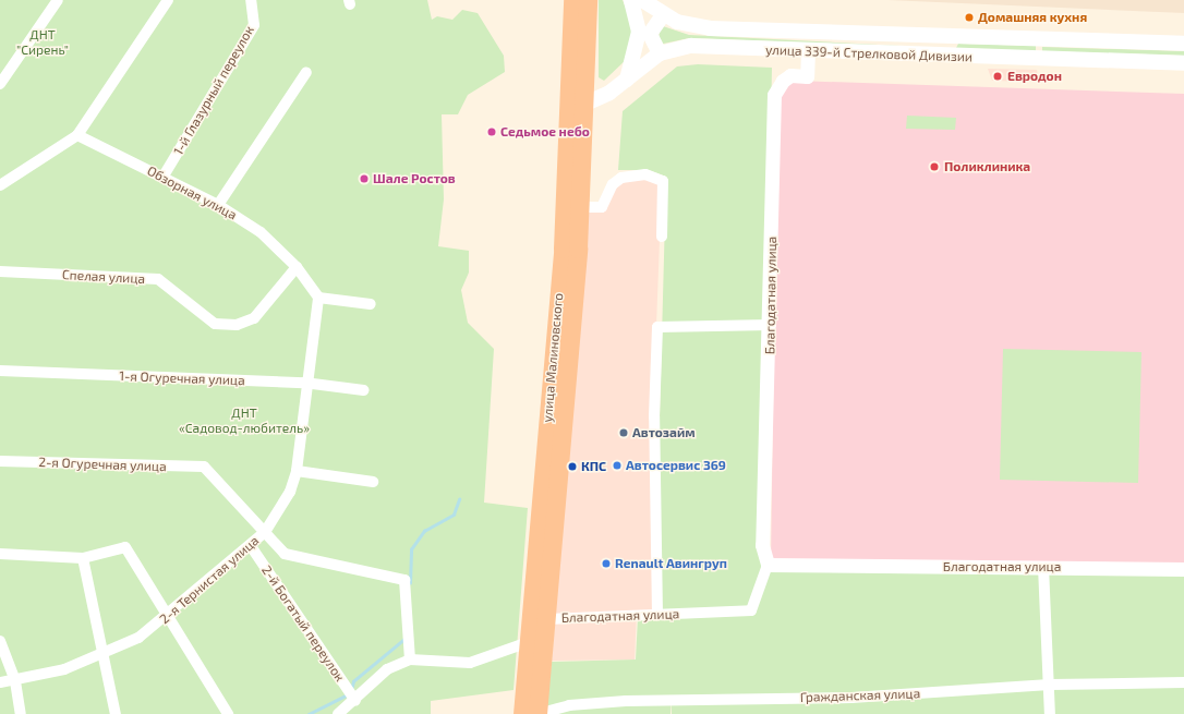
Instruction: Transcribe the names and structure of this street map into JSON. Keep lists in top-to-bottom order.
{
  "streets": {
    "highway": ["улица Малиновского"],
    "main road": ["улица 339-й Стрелковой Дивизии"],
    "street": [
      "1-й Глазурный переулок",
      "Обзорная улица",
      "Спелая улица",
      "Благодатная улица",
      "1-я Огуречная улица",
      "2-я Огуречная улица",
      "2-я Тернистая улица",
      "2-й Богатый переулок",
      "Гражданская улица"
    ]
  },
  "crossings": [
    ["улица 339-й Стрелковой Дивизии", "Благодатная улица"],
    ["улица 339-й Стрелковой Дивизии", "улица Малиновского"],
    ["1-й Глазурный переулок", "Обзорная улица"],
    ["Обзорная улица", "Спелая улица"],
    ["Обзорная улица", "2-я Тернистая улица"],
    ["Благодатная улица", "улица Малиновского"],
    ["улица Малиновского", "Гражданская улица"],
    ["1-я Огуречная улица", "2-я Тернистая улица"],
    ["2-я Огуречная улица", "2-я Тернистая улица"],
    ["2-я Тернистая улица", "2-й Богатый переулок"]
  ],
  "parks": ["ДНТ \"Сирень\"", "ДНТ «Садовод-любитель»"],
  "places": [
    "Домашняя кухня",
    "Евродон",
    "Седьмое небо",
    "Поликлиника",
    "Шале Ростов",
    "Автозайм",
    "Автосервис 369",
    "КПС",
    "Renault Авингруп"
  ]
}
